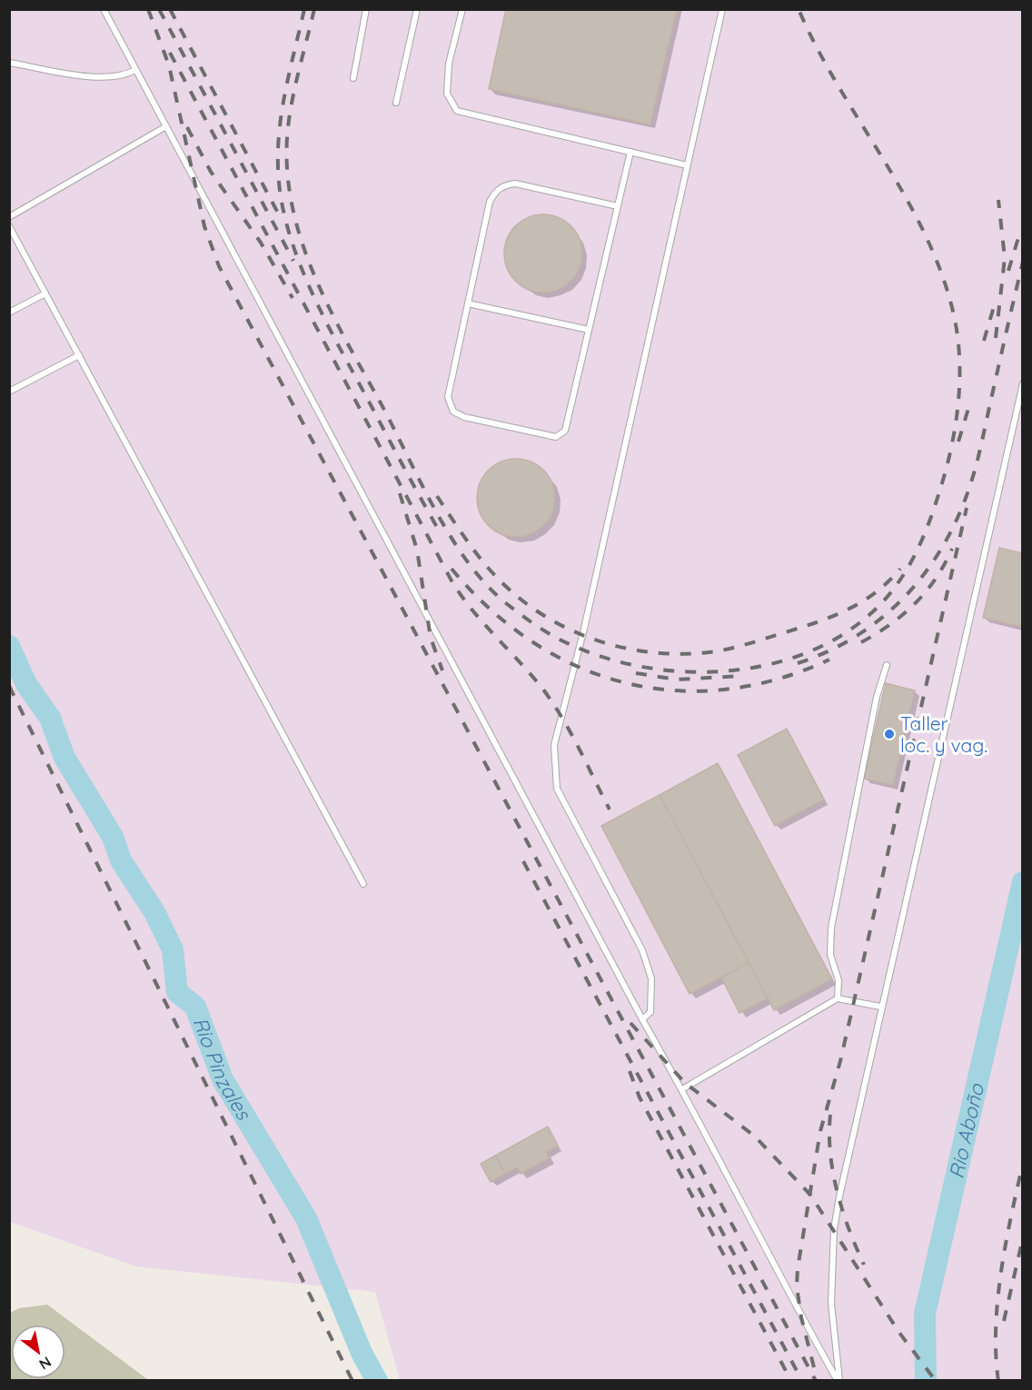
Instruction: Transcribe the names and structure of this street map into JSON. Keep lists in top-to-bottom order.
{
  "water": ["Rio Pinzales", "Rio Aboño"],
  "places": ["Taller loc. y vag."],
  "north": "bottom right"
}
